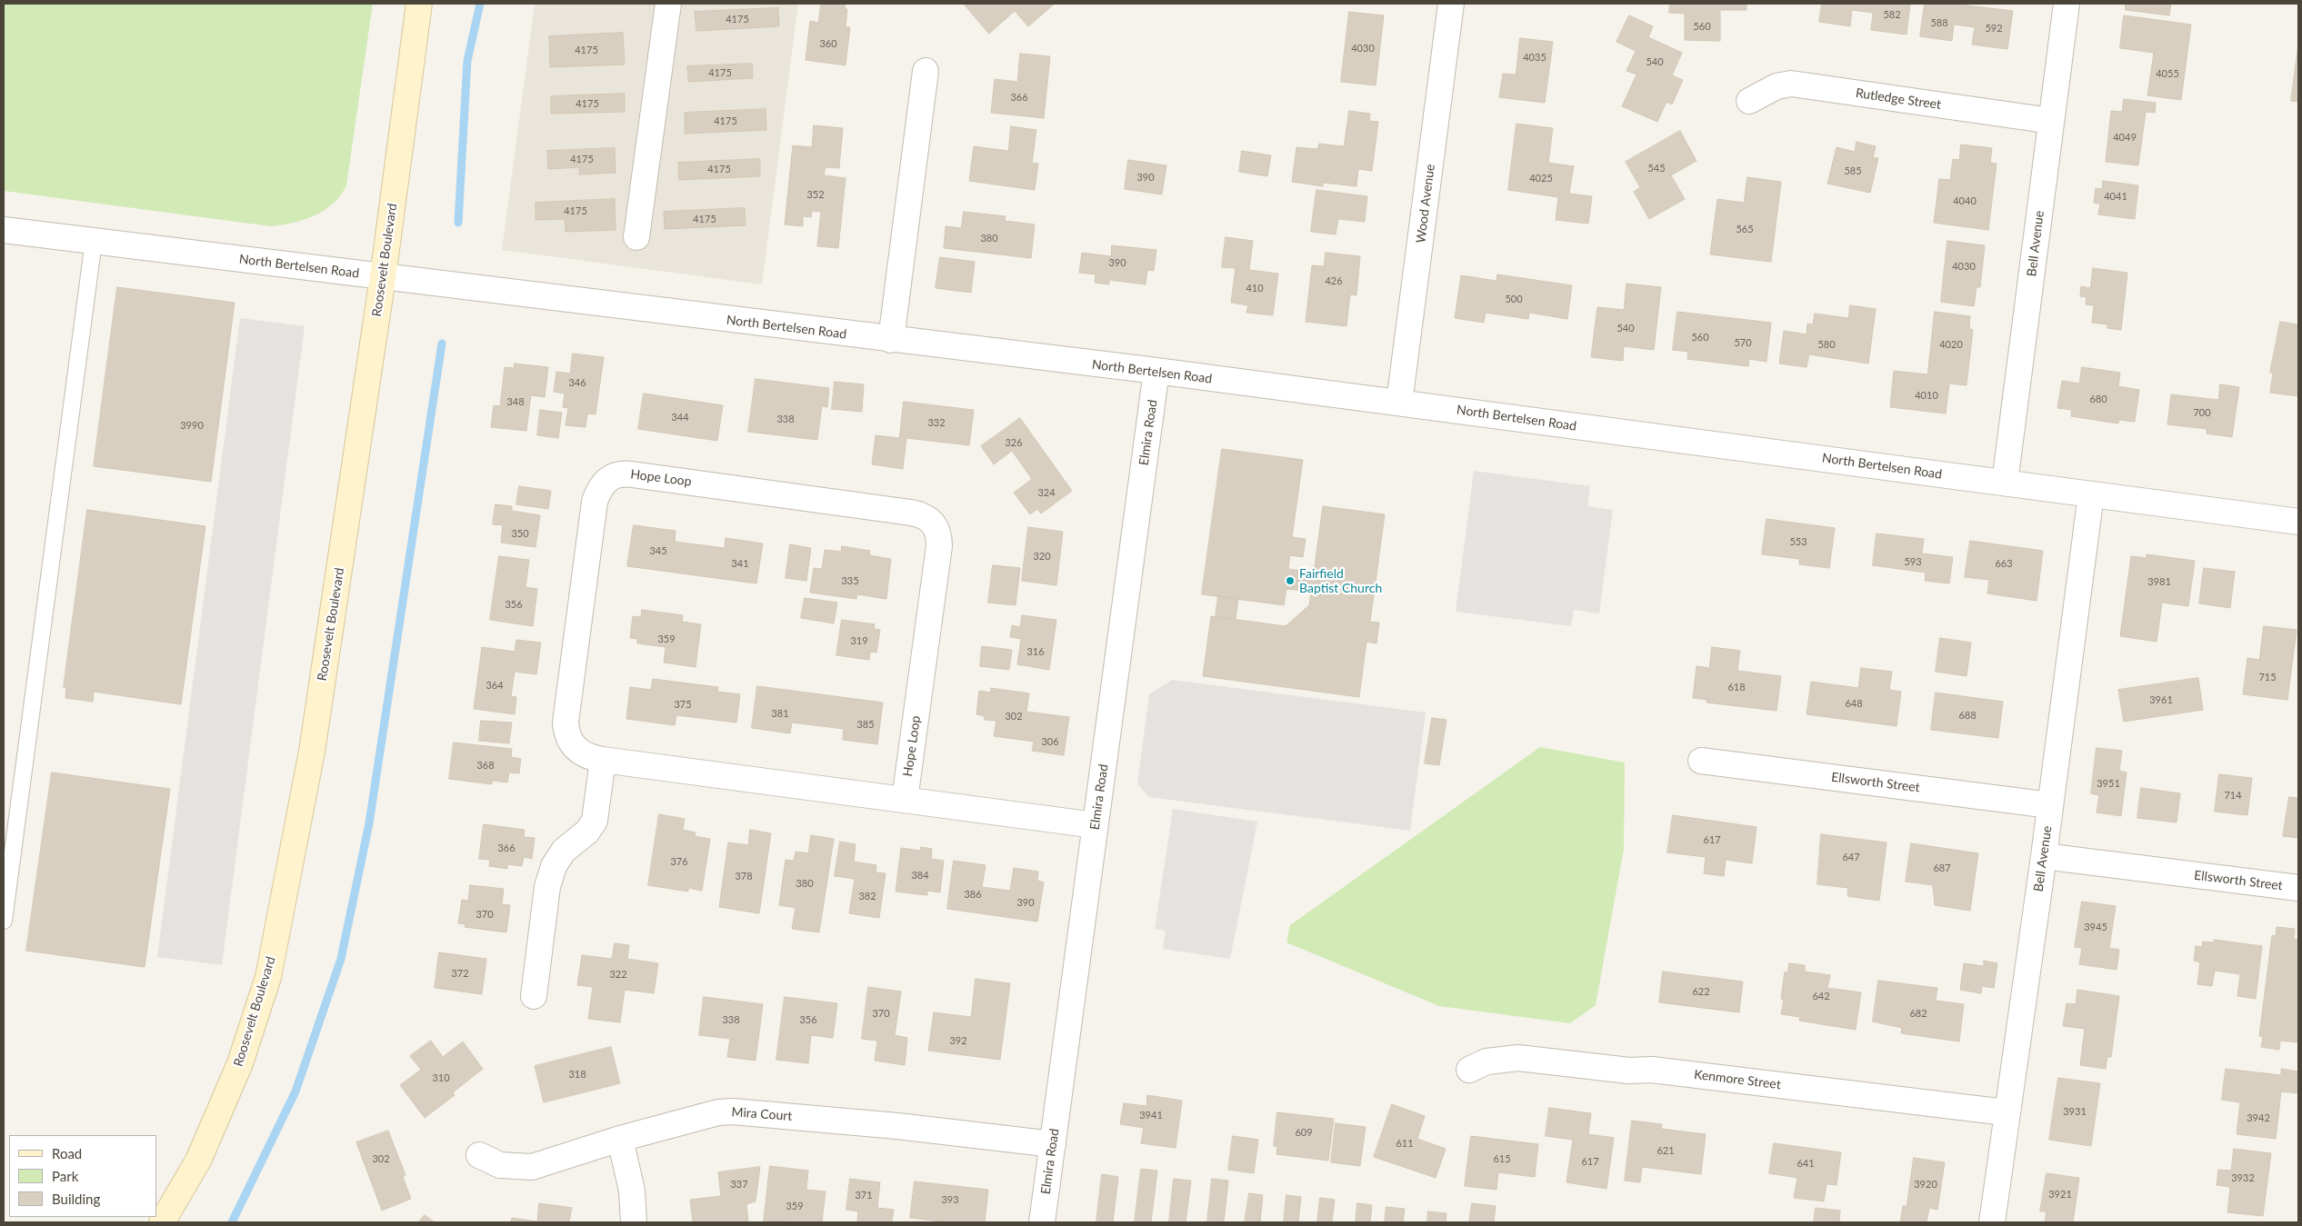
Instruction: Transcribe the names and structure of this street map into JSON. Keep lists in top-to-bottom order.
{
  "streets": {
    "main road": ["Roosevelt Boulevard"],
    "street": [
      "Rutledge Street",
      "Wood Avenue",
      "Bell Avenue",
      "North Bertelsen Road",
      "Elmira Road",
      "Hope Loop",
      "Ellsworth Street",
      "Kenmore Street",
      "Mira Court"
    ]
  },
  "crossings": [
    ["Rutledge Street", "Bell Avenue"],
    ["Wood Avenue", "North Bertelsen Road"],
    ["Bell Avenue", "North Bertelsen Road"],
    ["Bell Avenue", "Ellsworth Street"],
    ["Bell Avenue", "Kenmore Street"],
    ["Roosevelt Boulevard", "North Bertelsen Road"],
    ["North Bertelsen Road", "Elmira Road"],
    ["Elmira Road", "Hope Loop"],
    ["Elmira Road", "Mira Court"]
  ],
  "places": ["Fairfield Baptist Church"],
  "house_numbers": [
    "582",
    "4175",
    "588",
    "560",
    "592",
    "360",
    "4030",
    "4175",
    "4035",
    "540",
    "4175",
    "4055",
    "366",
    "4175",
    "4175",
    "4049",
    "4175",
    "545",
    "4175",
    "585",
    "390",
    "4025",
    "352",
    "4041",
    "4040",
    "4175",
    "4175",
    "565",
    "380",
    "390",
    "4030",
    "426",
    "410",
    "500",
    "540",
    "560",
    "570",
    "580",
    "4020",
    "346",
    "4010",
    "680",
    "348",
    "700",
    "344",
    "338",
    "332",
    "3990",
    "326",
    "324",
    "350",
    "553",
    "345",
    "320",
    "593",
    "341",
    "663",
    "335",
    "3981",
    "356",
    "359",
    "319",
    "316",
    "715",
    "364",
    "618",
    "3961",
    "648",
    "375",
    "381",
    "688",
    "302",
    "385",
    "306",
    "368",
    "3951",
    "714",
    "617",
    "366",
    "647",
    "376",
    "687",
    "384",
    "378",
    "380",
    "386",
    "382",
    "390",
    "370",
    "3945",
    "372",
    "322",
    "622",
    "642",
    "370",
    "682",
    "338",
    "356",
    "392",
    "318",
    "310",
    "3931",
    "3941",
    "3942",
    "609",
    "611",
    "621",
    "302",
    "615",
    "617",
    "641",
    "3932",
    "337",
    "3920",
    "3921",
    "371",
    "393",
    "359"
  ],
  "legend": ["Road", "Park", "Building"]
}
